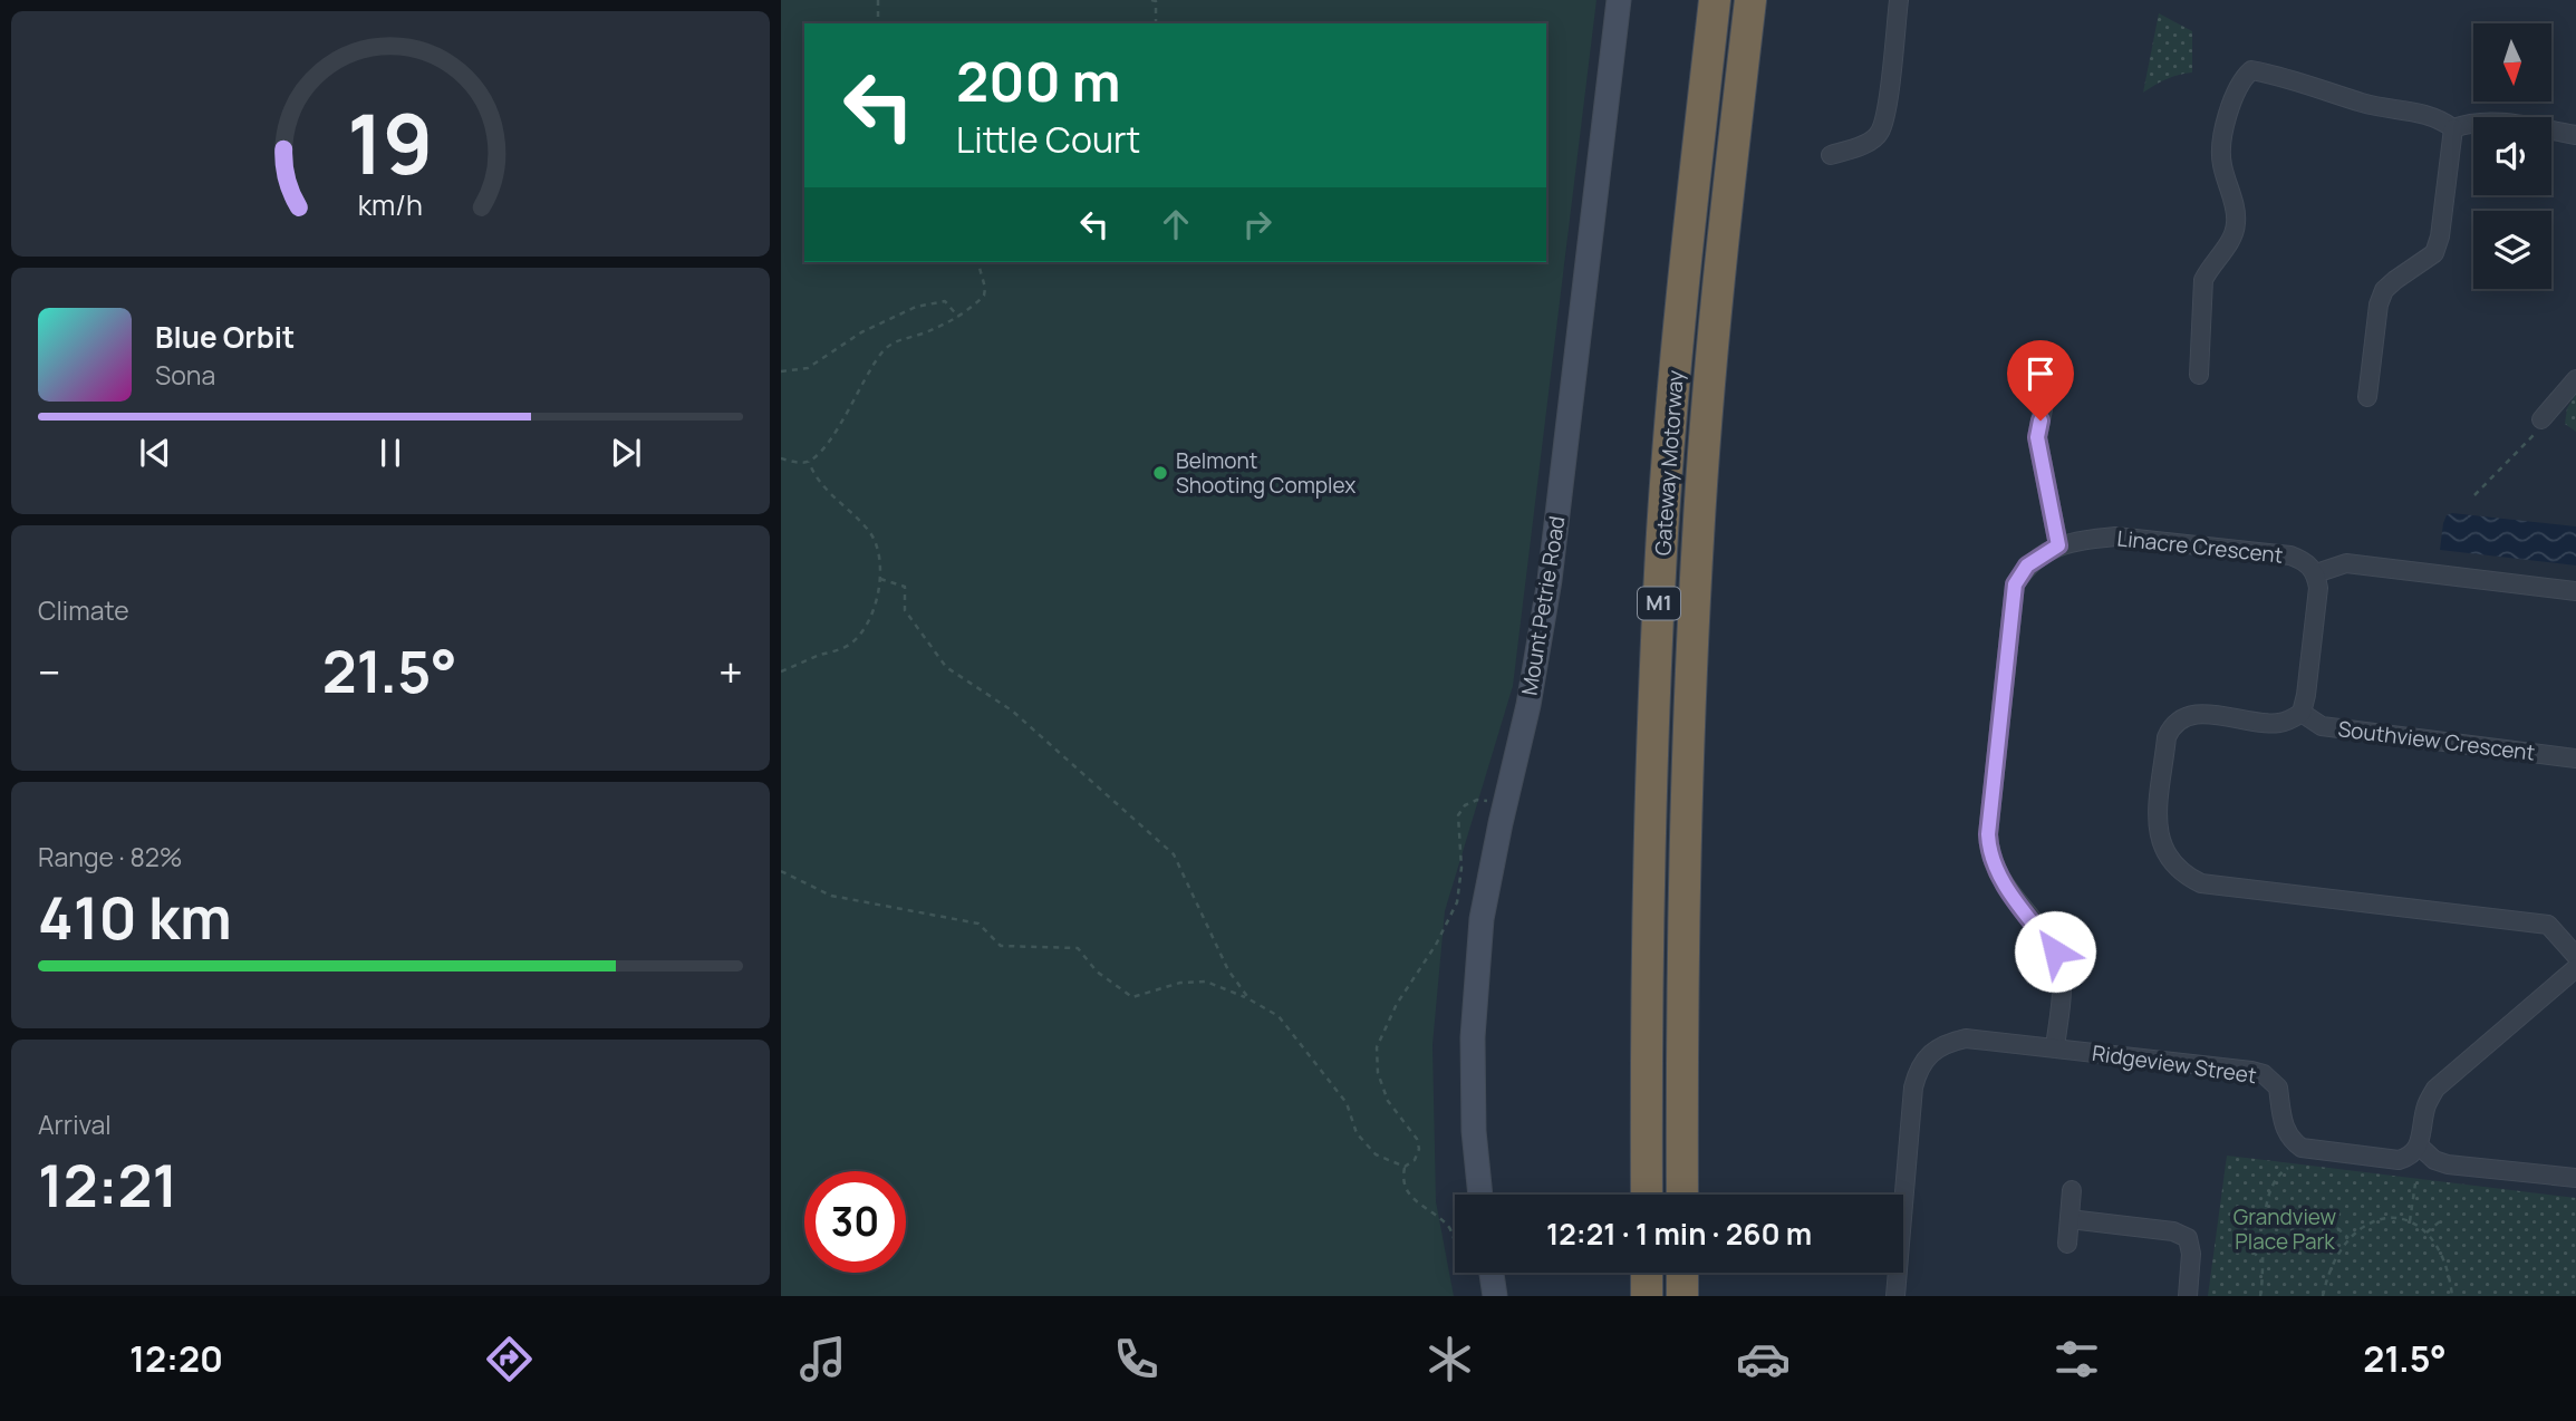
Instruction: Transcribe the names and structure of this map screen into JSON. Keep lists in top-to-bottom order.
{
  "streets": {
    "highway": ["Gateway Motorway", "M1"],
    "street": [
      "Linacre Crescent",
      "Mount Petrie Road",
      "Southview Crescent",
      "Ridgeview Street"
    ]
  },
  "crossings": [
    ["Linacre Crescent", "Ridgeview Street"]
  ],
  "parks": ["Grandview Place Park"],
  "places": ["Belmont Shooting Complex"],
  "north": "bottom",
  "page": {
    "turn": ["200 m", "Little Court"],
    "song": ["Blue Orbit", "Sona"],
    "tile": [
      "Climate",
      ["Range · 82%", "410 km"],
      ["Arrival", "12:21"]
    ],
    "heat": ["−", "21.5°", "+"],
    "limit": "30",
    "trip": "12:21 · 1 min · 260 m",
    "tabs": ["12:20", "21.5°"],
    "gauge": ["19", "km/h"]
  }
}
